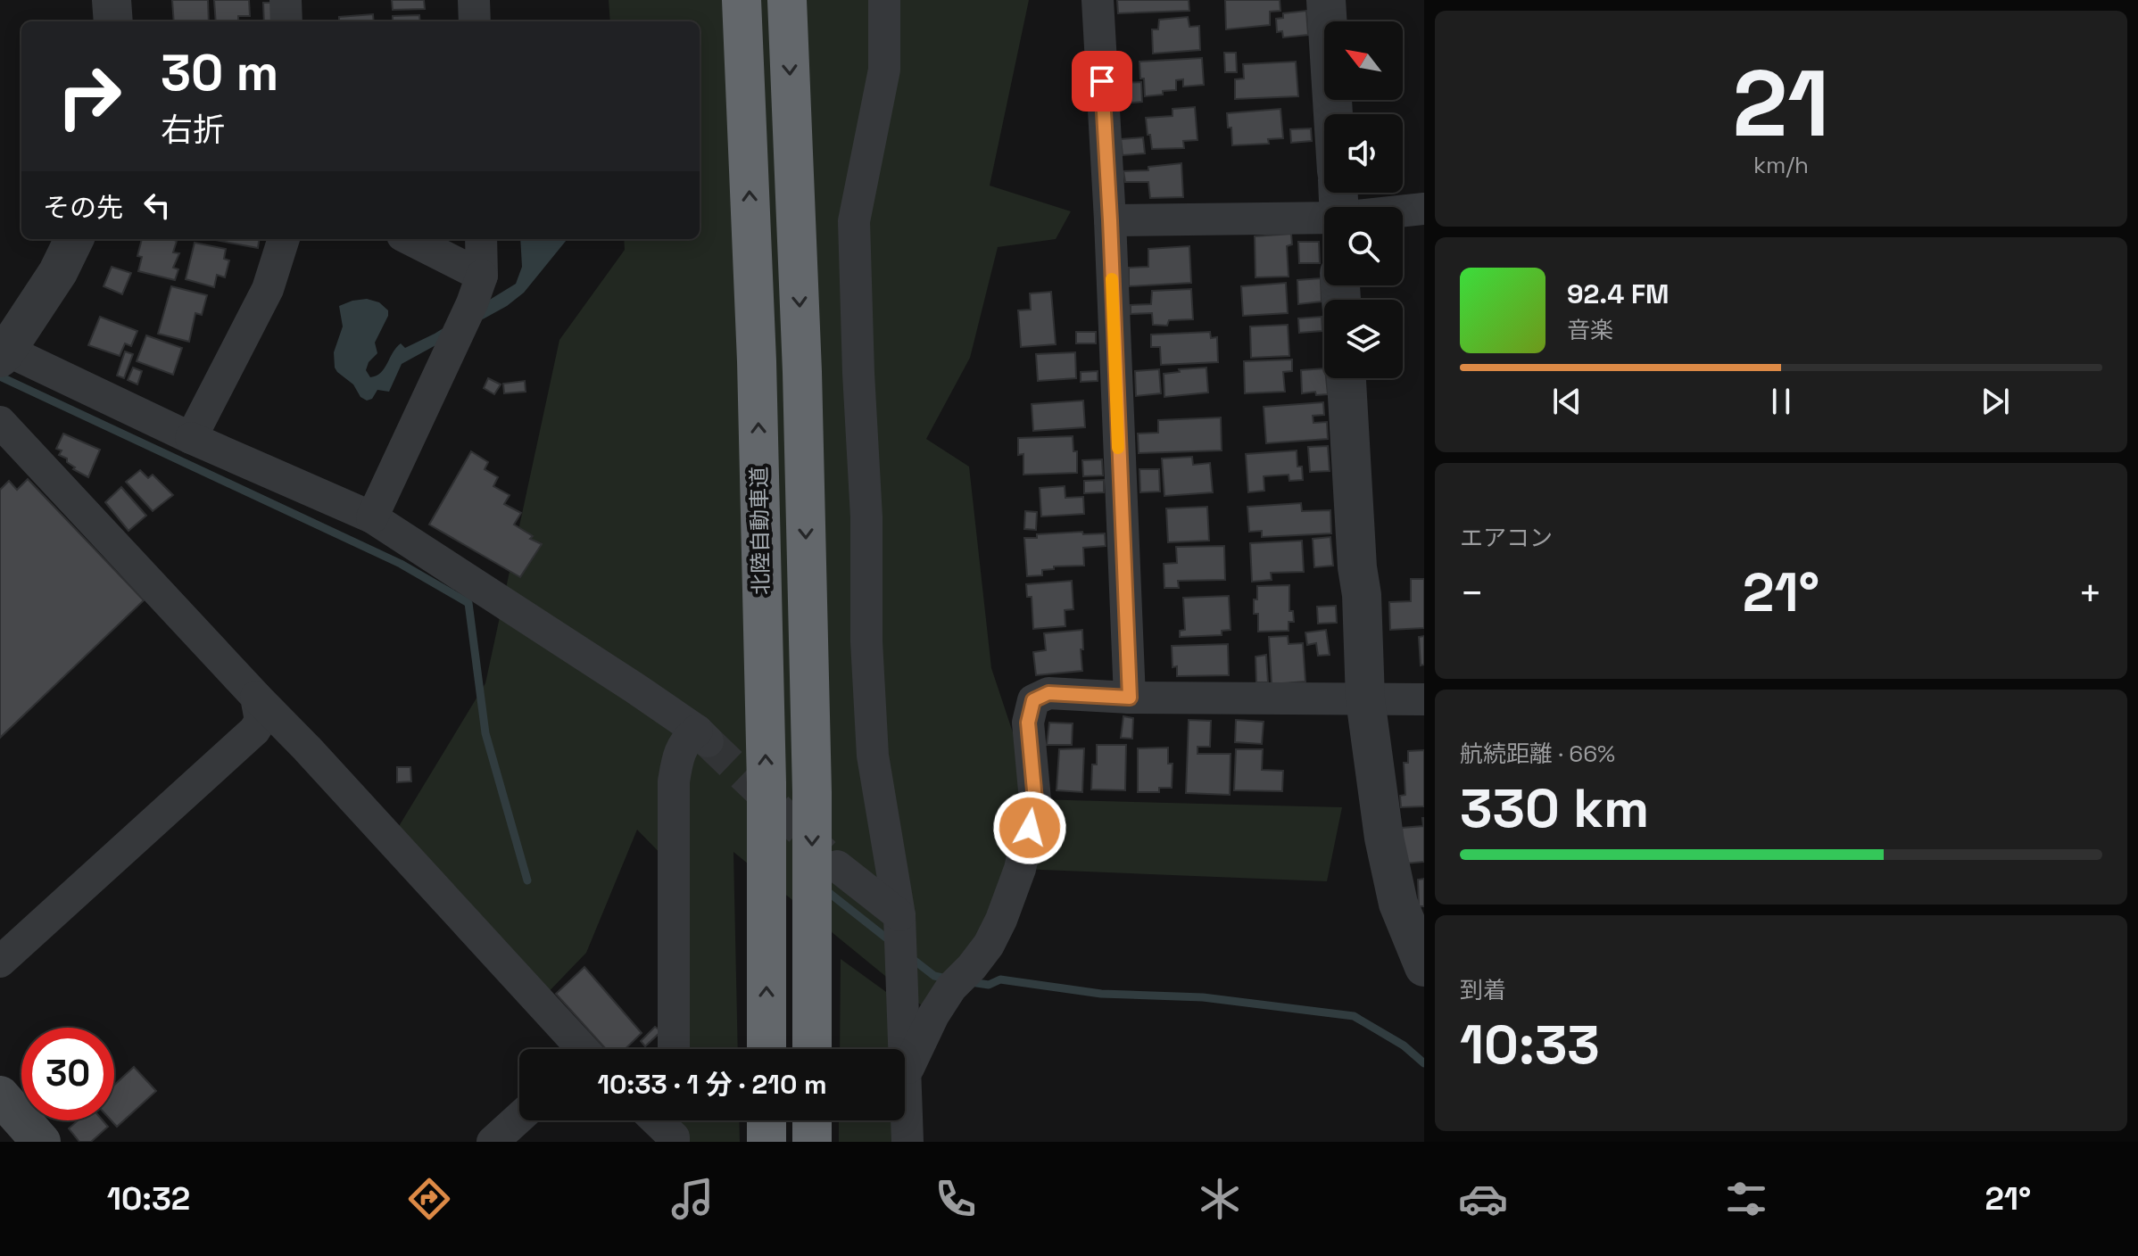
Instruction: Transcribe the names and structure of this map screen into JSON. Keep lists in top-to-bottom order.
{
  "streets": {
    "highway": ["北陸自動車道"]
  },
  "north": "top left",
  "page": {
    "tile": [
      ["21", "km/h"],
      "エアコン",
      ["航続距離 · 66%", "330 km"],
      ["到着", "10:33"]
    ],
    "turn": ["30 m", "右折"],
    "then": "その先",
    "song": ["92.4 FM", "音楽"],
    "heat": ["−", "21°", "+"],
    "limit": "30",
    "trip": "10:33 · 1 分 · 210 m",
    "tabs": ["10:32", "21°"]
  }
}
